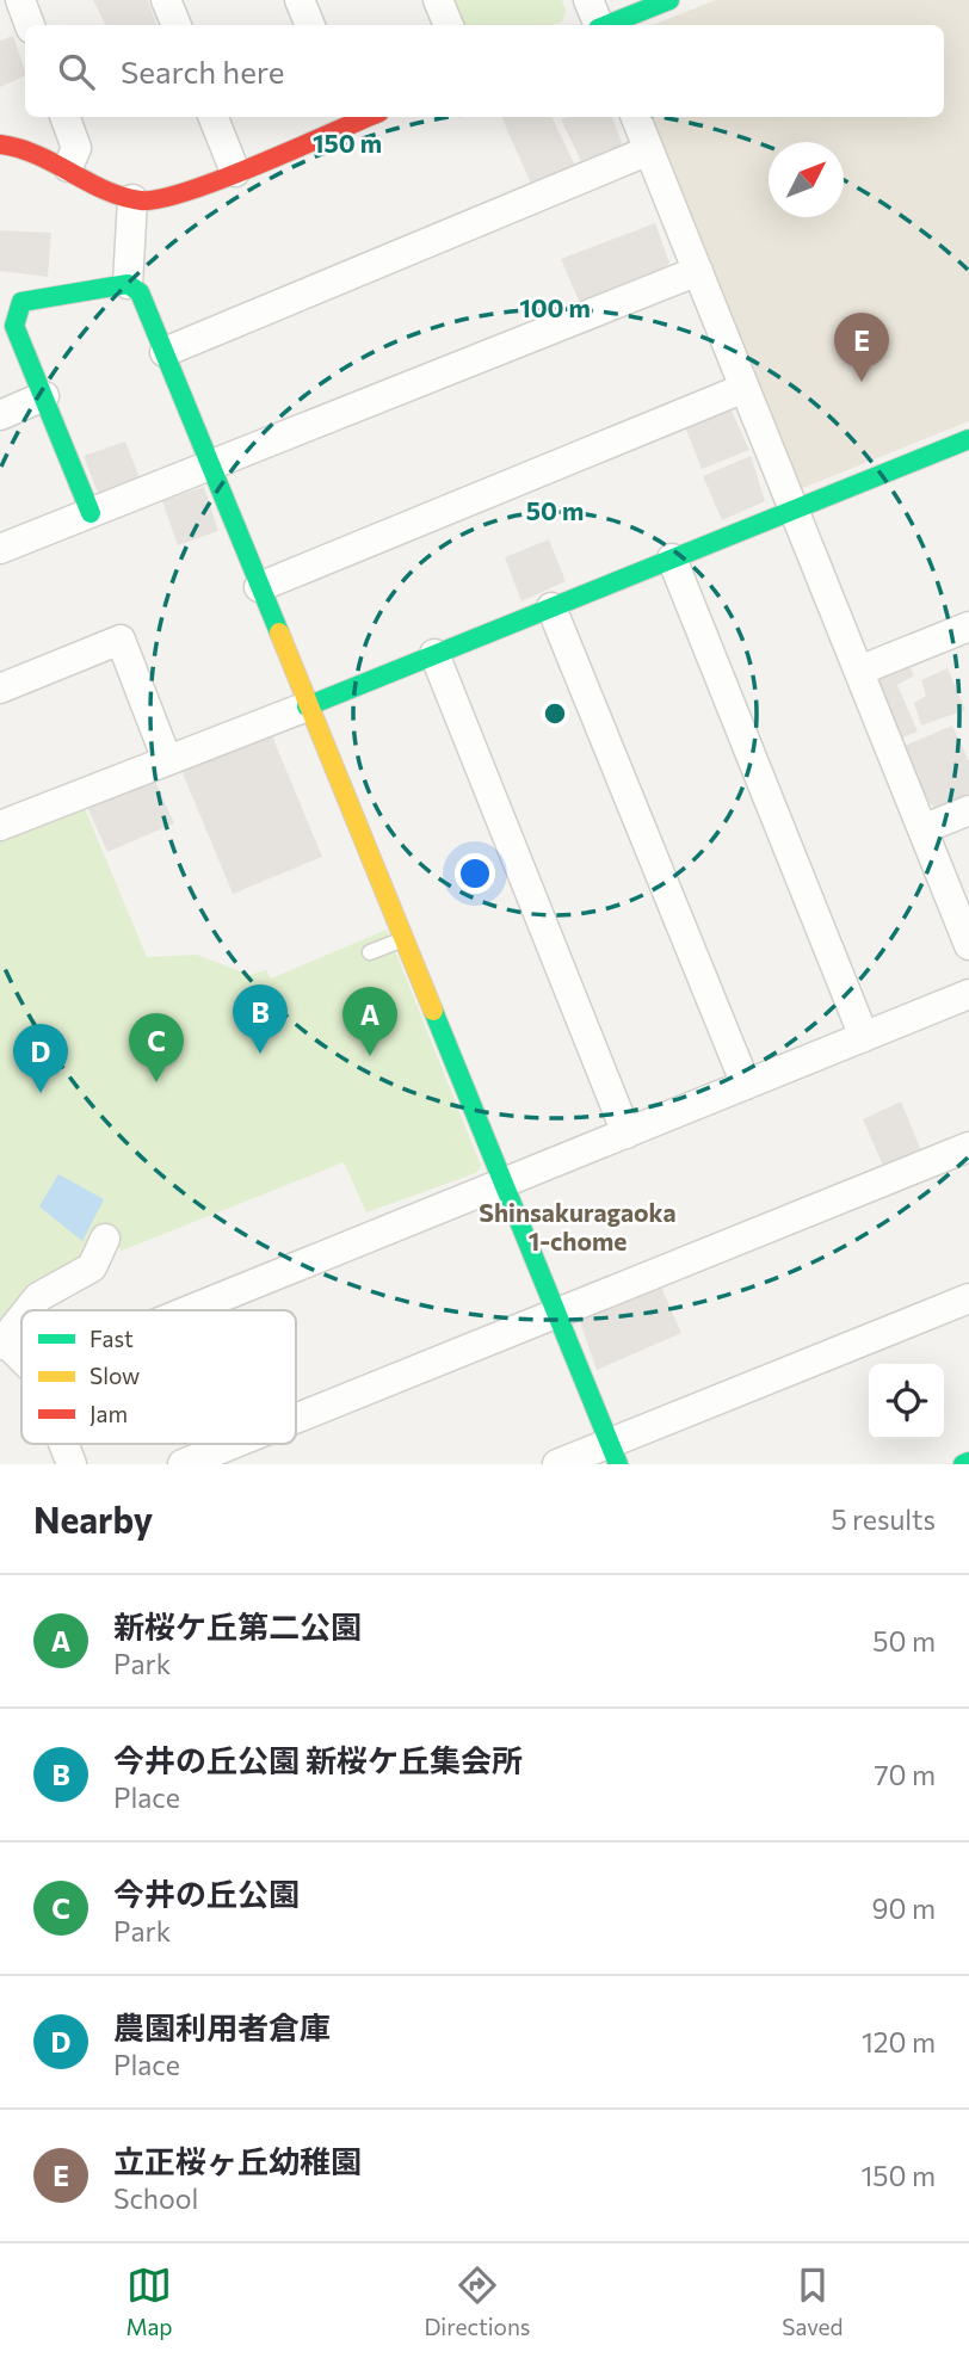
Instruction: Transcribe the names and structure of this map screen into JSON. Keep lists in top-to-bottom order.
{
  "districts": ["Shinsakuragaoka 1-chome"],
  "legend": ["Fast", "Slow", "Jam"],
  "north": "top right",
  "page": {
    "search": "Search here",
    "pins": [
      "E",
      "B",
      "A",
      "C",
      "D"
    ],
    "heading": ["Nearby", "5 results"],
    "list": [
      {
        "mark": "A",
        "name": "新桜ケ丘第二公園",
        "note": "Park",
        "value": "50 m"
      },
      {
        "mark": "B",
        "name": "今井の丘公園 新桜ケ丘集会所",
        "note": "Place",
        "value": "70 m"
      },
      {
        "mark": "C",
        "name": "今井の丘公園",
        "note": "Park",
        "value": "90 m"
      },
      {
        "mark": "D",
        "name": "農園利用者倉庫",
        "note": "Place",
        "value": "120 m"
      },
      {
        "mark": "E",
        "name": "立正桜ヶ丘幼稚園",
        "note": "School",
        "value": "150 m"
      }
    ],
    "nav": ["Map", "Directions", "Saved"]
  },
  "rings": ["150 m", "100 m", "50 m"]
}
